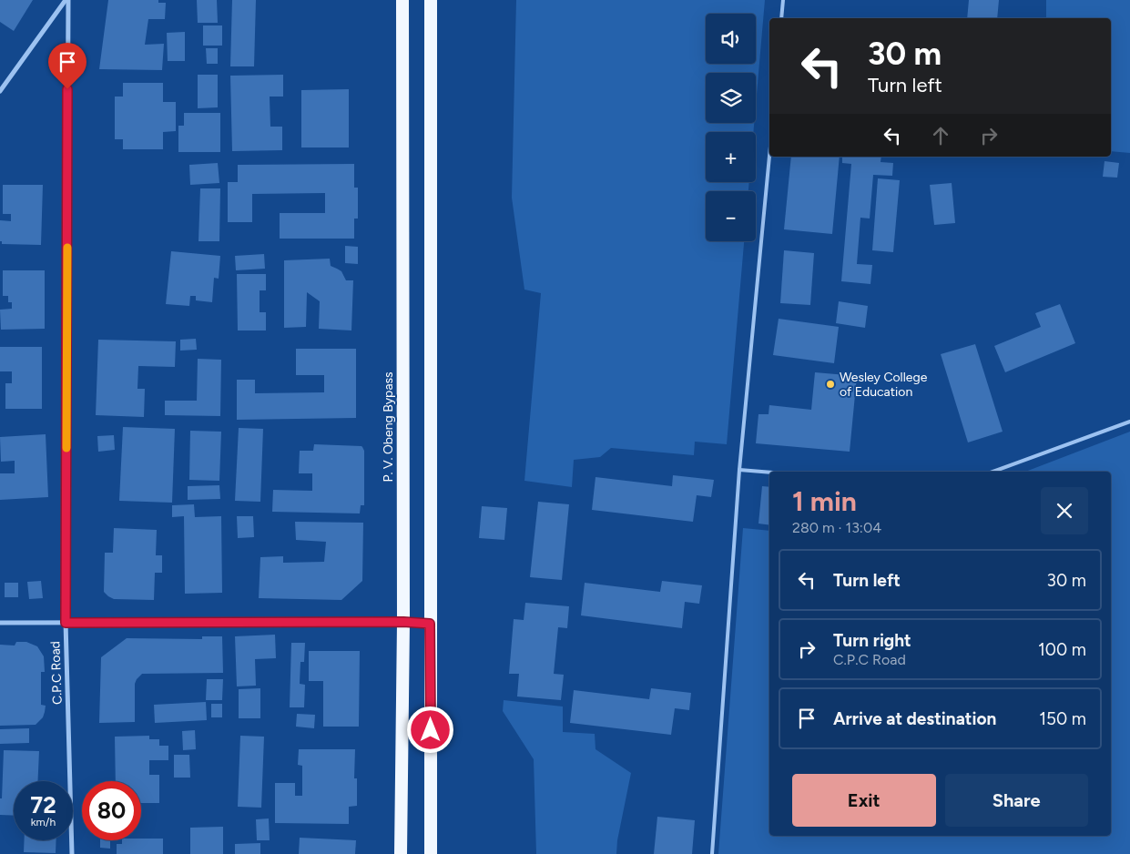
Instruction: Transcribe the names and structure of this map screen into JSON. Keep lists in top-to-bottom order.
{
  "streets": {
    "highway": ["P. V. Obeng Bypass"],
    "street": ["C.P.C Road"]
  },
  "places": ["Wesley College of Education"],
  "page": {
    "map_buttons": ["+", "−"],
    "turn": ["30 m", "Turn left"],
    "heading": ["1 min", "280 m · 13:04"],
    "list": [
      {
        "name": "Turn left",
        "value": "30 m"
      },
      {
        "name": "Turn right",
        "note": "C.P.C Road",
        "value": "100 m"
      },
      {
        "name": "Arrive at destination",
        "value": "150 m"
      }
    ],
    "buttons": ["Exit", "Share"],
    "speed": "72 km/h",
    "limit": "80"
  }
}
